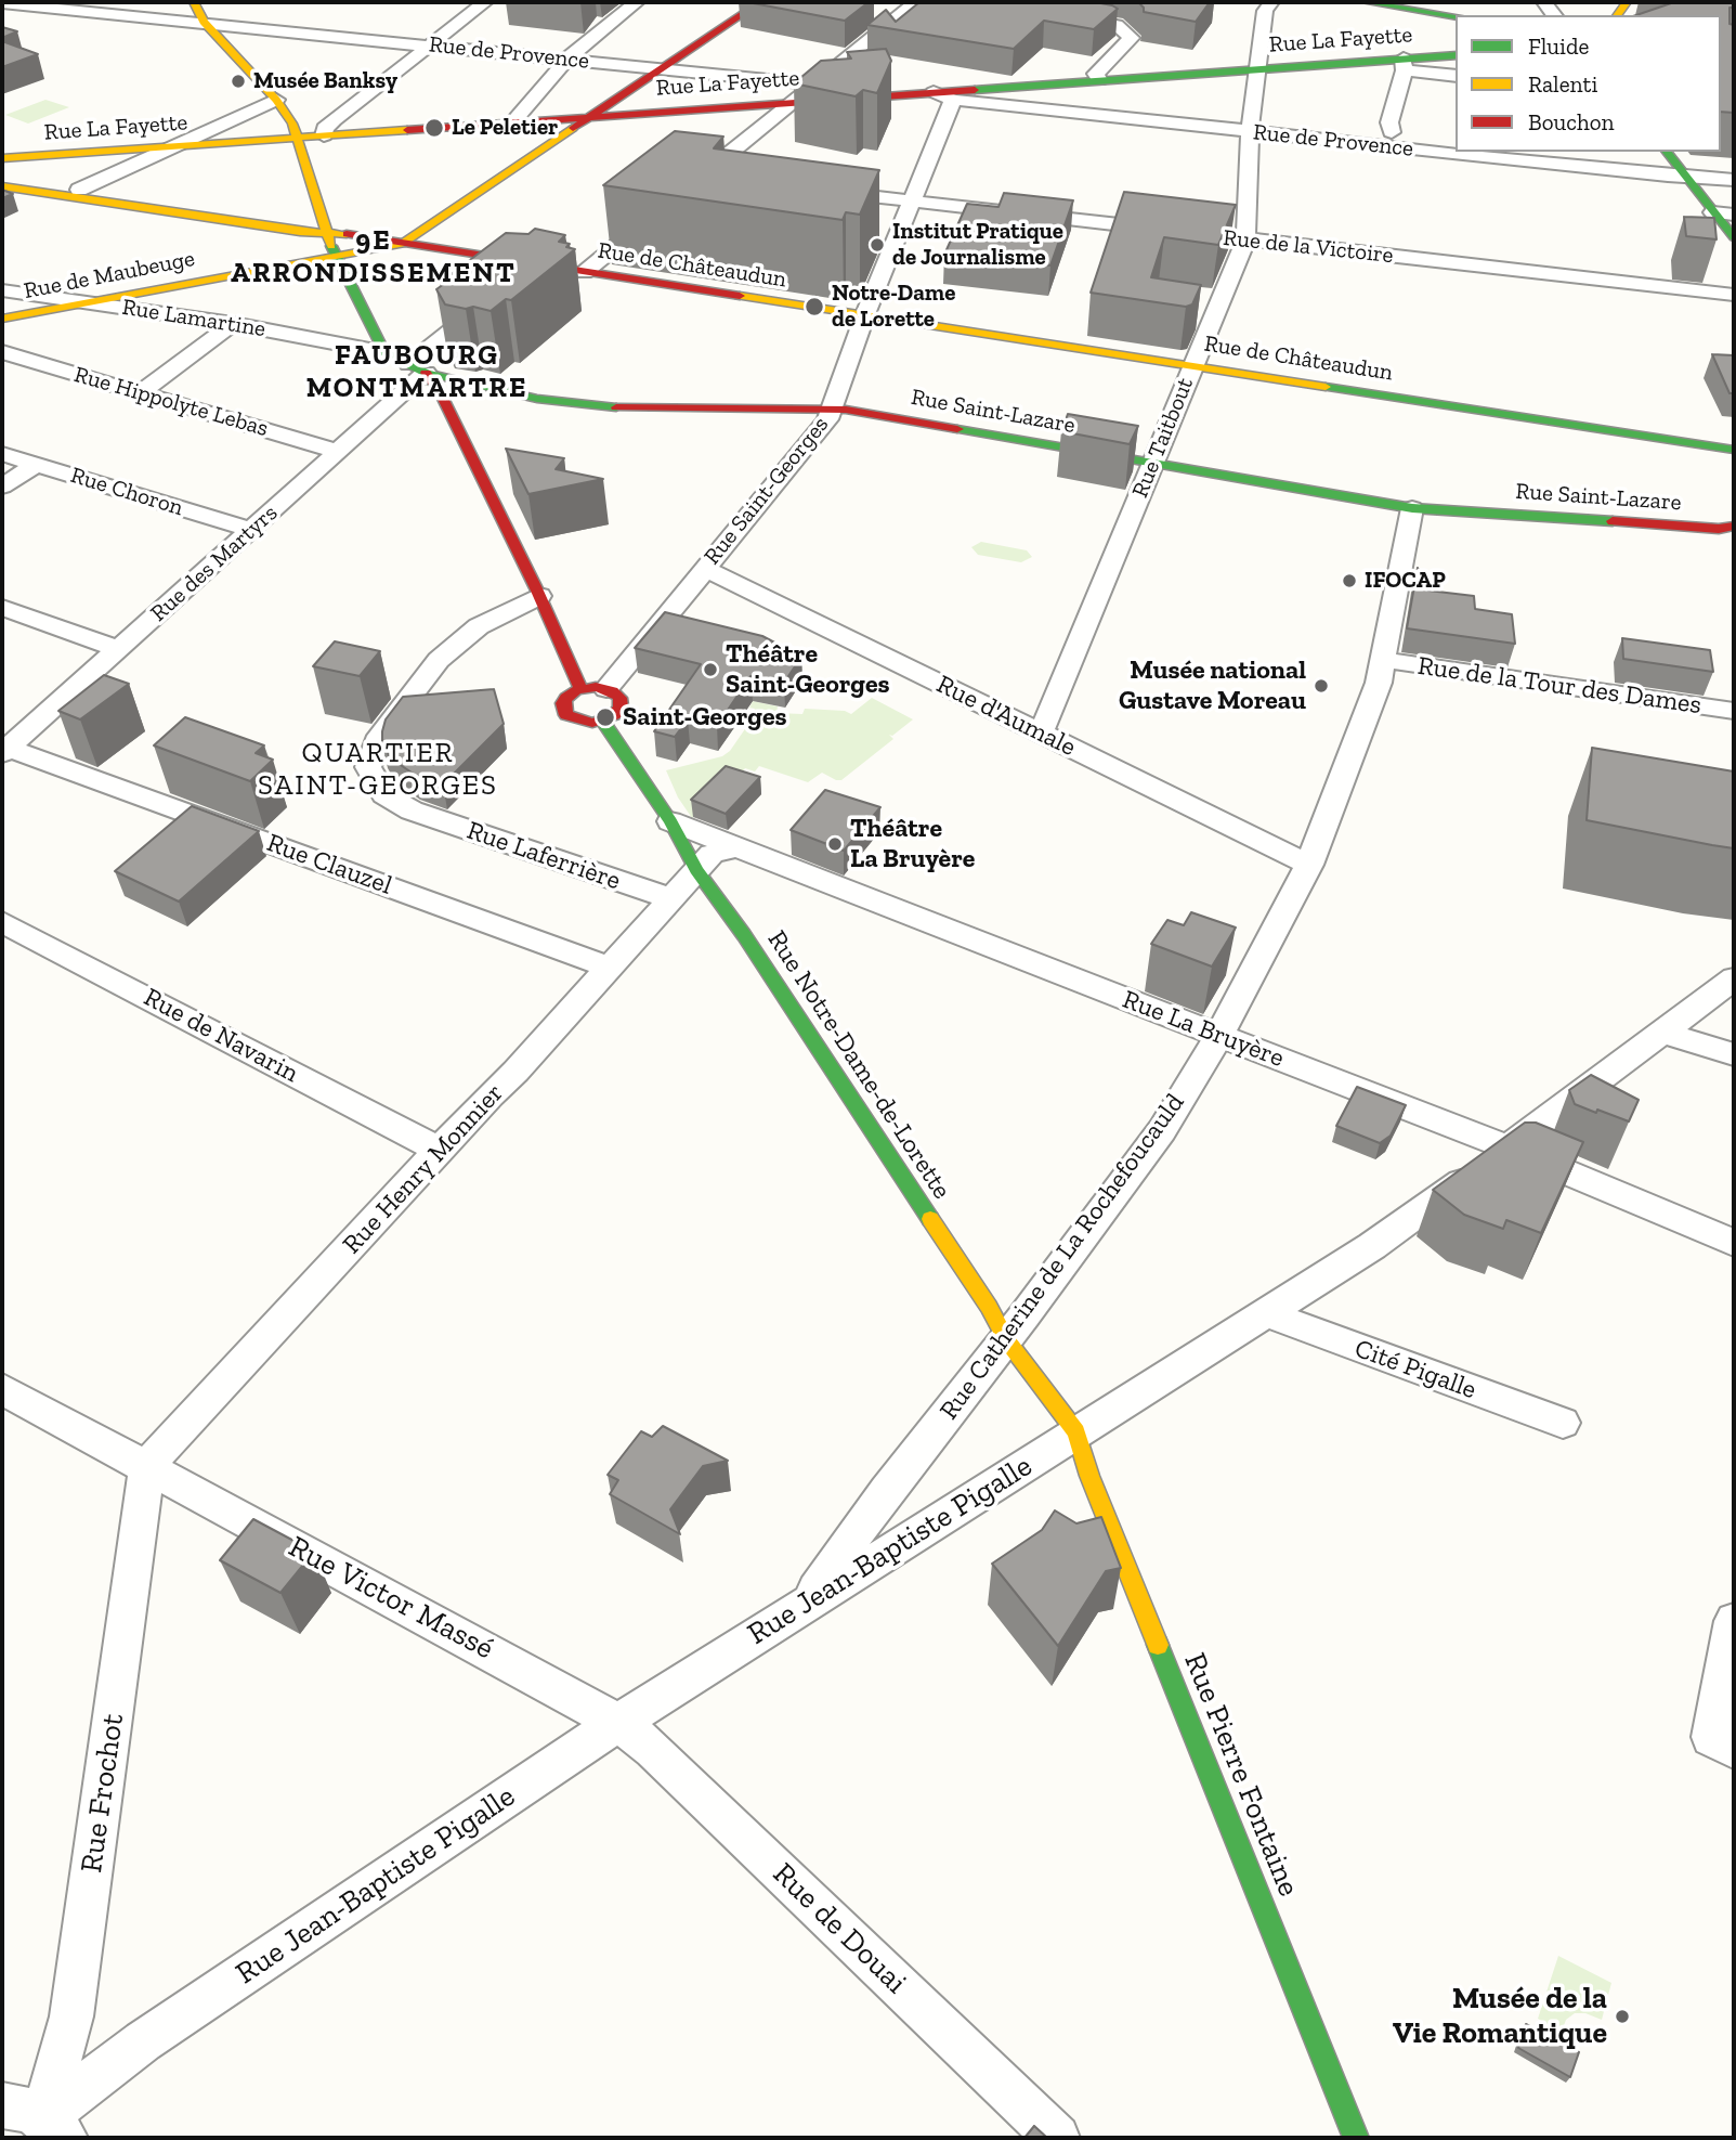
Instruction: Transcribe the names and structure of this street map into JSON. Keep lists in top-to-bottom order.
{
  "streets": {
    "street": [
      "Rue La Fayette",
      "Rue de Provence",
      "Rue de la Victoire",
      "Rue de Châteaudun",
      "Rue de Maubeuge",
      "Rue Lamartine",
      "Rue Hippolyte Lebas",
      "Rue Saint-Lazare",
      "Rue Taitbout",
      "Rue Saint-Georges",
      "Rue Choron",
      "Rue des Martyrs",
      "Rue de la Tour des Dames",
      "Rue d'Aumale",
      "Rue Laferrière",
      "Rue Clauzel",
      "Rue La Bruyère",
      "Rue de Navarin",
      "Rue Notre-Dame-de-Lorette",
      "Rue Henry Monnier",
      "Rue Catherine de La Rochefoucauld",
      "Cité Pigalle",
      "Rue Jean-Baptiste Pigalle",
      "Rue Victor Massé",
      "Rue Pierre Fontaine",
      "Rue Frochot",
      "Rue de Douai"
    ]
  },
  "crossings": [
    ["Rue La Fayette", "Rue de Provence"],
    ["Rue La Fayette", "Rue Taitbout"],
    ["Rue de Provence", "Rue Taitbout"],
    ["Rue de Provence", "Rue Saint-Georges"],
    ["Rue de la Victoire", "Rue Taitbout"],
    ["Rue de la Victoire", "Rue Saint-Georges"],
    ["Rue de Châteaudun", "Rue Taitbout"],
    ["Rue de Châteaudun", "Rue Saint-Georges"],
    ["Rue de Maubeuge", "Rue Lamartine"],
    ["Rue Lamartine", "Rue Saint-Lazare"],
    ["Rue Hippolyte Lebas", "Rue des Martyrs"],
    ["Rue Saint-Lazare", "Rue Taitbout"],
    ["Rue Saint-Lazare", "Rue Saint-Georges"],
    ["Rue Saint-Lazare", "Rue des Martyrs"],
    ["Rue Saint-Lazare", "Rue Catherine de La Rochefoucauld"],
    ["Rue Taitbout", "Rue d'Aumale"],
    ["Rue Saint-Georges", "Rue d'Aumale"],
    ["Rue Saint-Georges", "Rue Notre-Dame-de-Lorette"],
    ["Rue Choron", "Rue des Martyrs"],
    ["Rue des Martyrs", "Rue Clauzel"],
    ["Rue de la Tour des Dames", "Rue Catherine de La Rochefoucauld"],
    ["Rue d'Aumale", "Rue Catherine de La Rochefoucauld"],
    ["Rue Laferrière", "Rue Henry Monnier"],
    ["Rue Clauzel", "Rue Henry Monnier"],
    ["Rue La Bruyère", "Rue Notre-Dame-de-Lorette"],
    ["Rue La Bruyère", "Rue Henry Monnier"],
    ["Rue La Bruyère", "Rue Catherine de La Rochefoucauld"],
    ["Rue La Bruyère", "Rue Jean-Baptiste Pigalle"],
    ["Rue de Navarin", "Rue Henry Monnier"],
    ["Rue Notre-Dame-de-Lorette", "Rue Henry Monnier"],
    ["Rue Notre-Dame-de-Lorette", "Rue Catherine de La Rochefoucauld"],
    ["Rue Notre-Dame-de-Lorette", "Rue Jean-Baptiste Pigalle"],
    ["Rue Notre-Dame-de-Lorette", "Rue Pierre Fontaine"],
    ["Rue Henry Monnier", "Rue Victor Massé"],
    ["Rue Henry Monnier", "Rue Frochot"],
    ["Rue Catherine de La Rochefoucauld", "Rue Jean-Baptiste Pigalle"],
    ["Cité Pigalle", "Rue Jean-Baptiste Pigalle"],
    ["Rue Jean-Baptiste Pigalle", "Rue Victor Massé"],
    ["Rue Jean-Baptiste Pigalle", "Rue Pierre Fontaine"],
    ["Rue Jean-Baptiste Pigalle", "Rue Frochot"],
    ["Rue Jean-Baptiste Pigalle", "Rue de Douai"],
    ["Rue Victor Massé", "Rue Frochot"],
    ["Rue Victor Massé", "Rue de Douai"]
  ],
  "districts": ["9E ARRONDISSEMENT", "FAUBOURG MONTMARTRE", "QUARTIER SAINT-GEORGES"],
  "places": [
    "Musée Banksy",
    "Le Peletier",
    "Institut Pratique de Journalisme",
    "Notre-Dame de Lorette",
    "IFOCAP",
    "Théâtre Saint-Georges",
    "Musée national Gustave Moreau",
    "Saint-Georges",
    "Théâtre La Bruyère",
    "Musée de la Vie Romantique"
  ],
  "legend": ["Fluide", "Ralenti", "Bouchon"]
}
